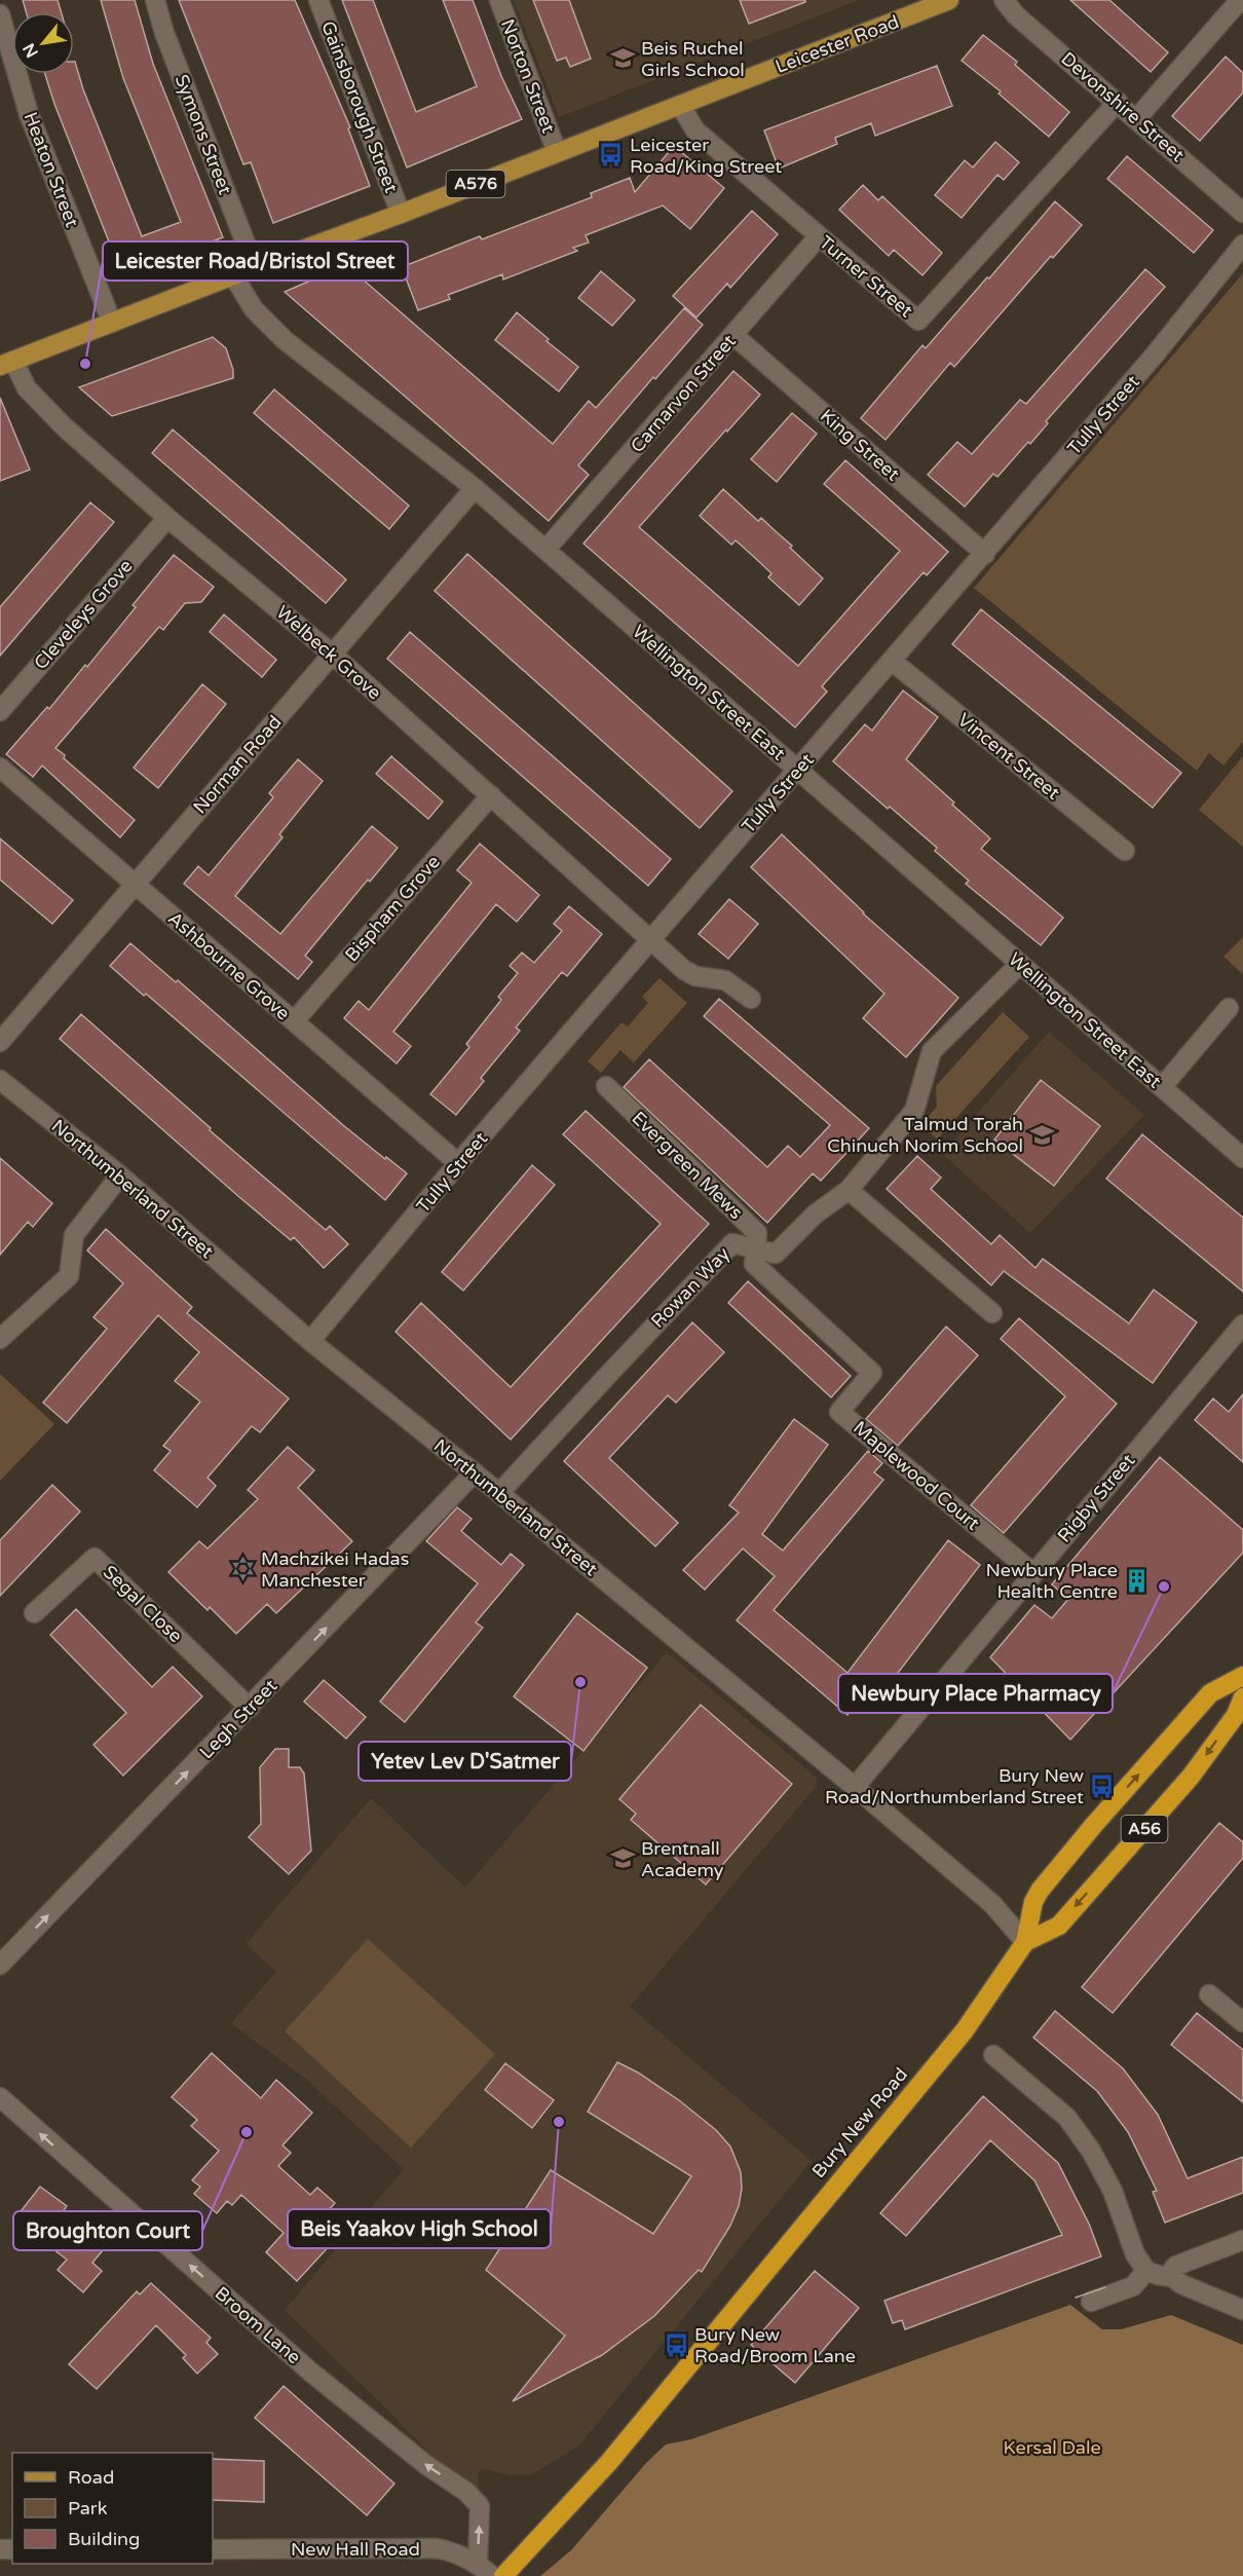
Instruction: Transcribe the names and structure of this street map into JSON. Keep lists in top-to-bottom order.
{
  "streets": {
    "highway": ["A56", "Bury New Road"],
    "main road": ["Leicester Road", "A576"],
    "street": [
      "Norton Street",
      "Gainsborough Street",
      "Devonshire Street",
      "Symons Street",
      "Heaton Street",
      "Turner Street",
      "Carnarvon Street",
      "Tully Street",
      "King Street",
      "Cleveleys Grove",
      "Welbeck Grove",
      "Wellington Street East",
      "Vincent Street",
      "Norman Road",
      "Bispham Grove",
      "Ashbourne Grove",
      "Evergreen Mews",
      "Northumberland Street",
      "Rowan Way",
      "Maplewood Court",
      "Rigby Street",
      "Segal Close",
      "Legh Street",
      "Broom Lane",
      "New Hall Road"
    ]
  },
  "crossings": [
    ["Leicester Road", "Norton Street"],
    ["Leicester Road", "Gainsborough Street"],
    ["Leicester Road", "Symons Street"],
    ["Leicester Road", "Heaton Street"],
    ["Leicester Road", "Turner Street"],
    ["Leicester Road", "Welbeck Grove"],
    ["Leicester Road", "Wellington Street East"],
    ["Devonshire Street", "Turner Street"],
    ["Turner Street", "Carnarvon Street"],
    ["Carnarvon Street", "King Street"],
    ["Carnarvon Street", "Wellington Street East"],
    ["Tully Street", "King Street"],
    ["Tully Street", "Welbeck Grove"],
    ["Tully Street", "Wellington Street East"],
    ["Tully Street", "Vincent Street"],
    ["Tully Street", "Ashbourne Grove"],
    ["Tully Street", "Northumberland Street"],
    ["Cleveleys Grove", "Welbeck Grove"],
    ["Welbeck Grove", "Norman Road"],
    ["Welbeck Grove", "Bispham Grove"],
    ["Wellington Street East", "Norman Road"],
    ["Norman Road", "Ashbourne Grove"],
    ["Bispham Grove", "Ashbourne Grove"],
    ["Evergreen Mews", "Rowan Way"],
    ["Evergreen Mews", "Maplewood Court"],
    ["Northumberland Street", "Rowan Way"],
    ["Northumberland Street", "Rigby Street"],
    ["Northumberland Street", "Legh Street"],
    ["Northumberland Street", "A56"],
    ["Northumberland Street", "Bury New Road"],
    ["Maplewood Court", "Rigby Street"],
    ["Segal Close", "Legh Street"],
    ["A56", "Bury New Road"],
    ["Broom Lane", "New Hall Road"]
  ],
  "one_way": ["Legh Street", "Broom Lane"],
  "parks": ["Kersal Dale"],
  "places": {
    "school or university": ["Beis Ruchel Girls School", "Talmud Torah Chinuch Norim School", "Brentnall Academy"],
    "bus stop": ["Leicester Road/King Street", "Bury New Road/Northumberland Street", "Bury New Road/Broom Lane"],
    "other": [
      "Leicester Road/Bristol Street",
      "Newbury Place Pharmacy",
      "Yetev Lev D'Satmer",
      "Beis Yaakov High School",
      "Broughton Court"
    ],
    "synagogue": ["Machzikei Hadas Manchester"],
    "building": ["Newbury Place Health Centre"]
  },
  "legend": ["Road", "Park", "Building"],
  "north": "bottom left"
}
